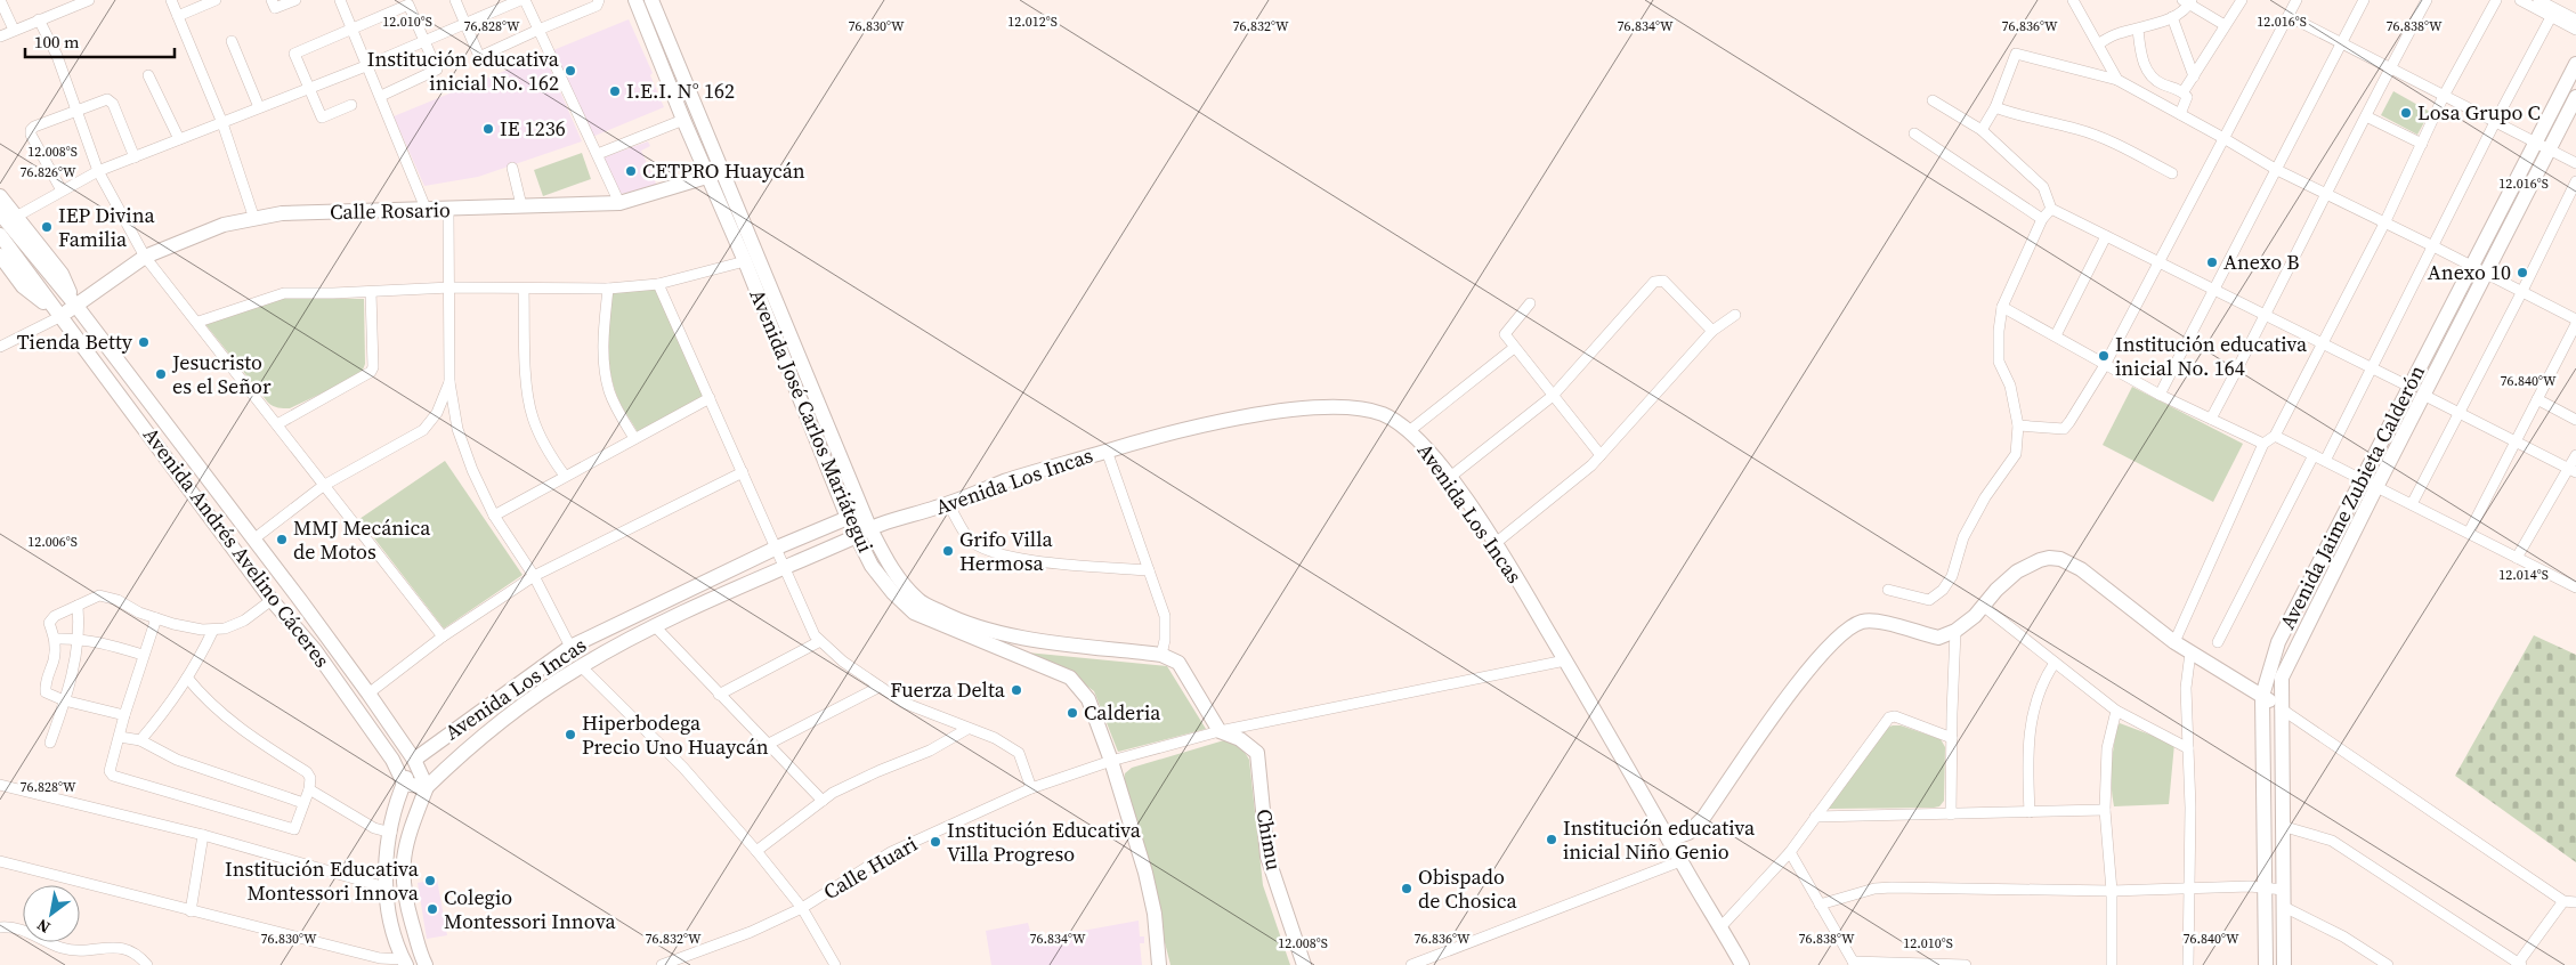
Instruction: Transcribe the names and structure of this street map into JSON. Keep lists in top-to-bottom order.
{
  "streets": {
    "main road": [
      "Calle Rosario",
      "Avenida José Carlos Mariátegui",
      "Avenida Los Incas",
      "Avenida Jaime Zubieta Calderón",
      "Avenida Andrés Avelino Cáceres",
      "Chimu"
    ],
    "street": ["Calle Huari"]
  },
  "crossings": [
    ["Calle Rosario", "Avenida José Carlos Mariátegui"],
    ["Calle Rosario", "Avenida Andrés Avelino Cáceres"],
    ["Avenida José Carlos Mariátegui", "Avenida Los Incas"],
    ["Avenida José Carlos Mariátegui", "Calle Huari"],
    ["Avenida Los Incas", "Avenida Andrés Avelino Cáceres"],
    ["Avenida Los Incas", "Calle Huari"],
    ["Chimu", "Calle Huari"]
  ],
  "places": [
    "Institución educativa inicial No. 162",
    "I.E.I. N° 162",
    "Losa Grupo C",
    "IE 1236",
    "CETPRO Huaycán",
    "IEP Divina Familia",
    "Anexo B",
    "Anexo 10",
    "Tienda Betty",
    "Institución educativa inicial No. 164",
    "Jesucristo es el Señor",
    "MMJ Mecánica de Motos",
    "Grifo Villa Hermosa",
    "Fuerza Delta",
    "Calderia",
    "Hiperbodega Precio Uno Huaycán",
    "Institución educativa inicial Niño Genio",
    "Institución Educativa Villa Progreso",
    "Institución Educativa Montessori Innova",
    "Obispado de Chosica",
    "Colegio Montessori Innova"
  ],
  "scale_bar": "100 m",
  "north": "bottom left",
  "coordinates": [
    "12.010°S",
    "12.012°S",
    "12.016°S",
    "76.828°W",
    "76.830°W",
    "76.832°W",
    "76.834°W",
    "76.836°W",
    "76.838°W",
    "12.008°S",
    "76.826°W",
    "76.840°W",
    "12.006°S",
    "12.014°S"
  ]
}
